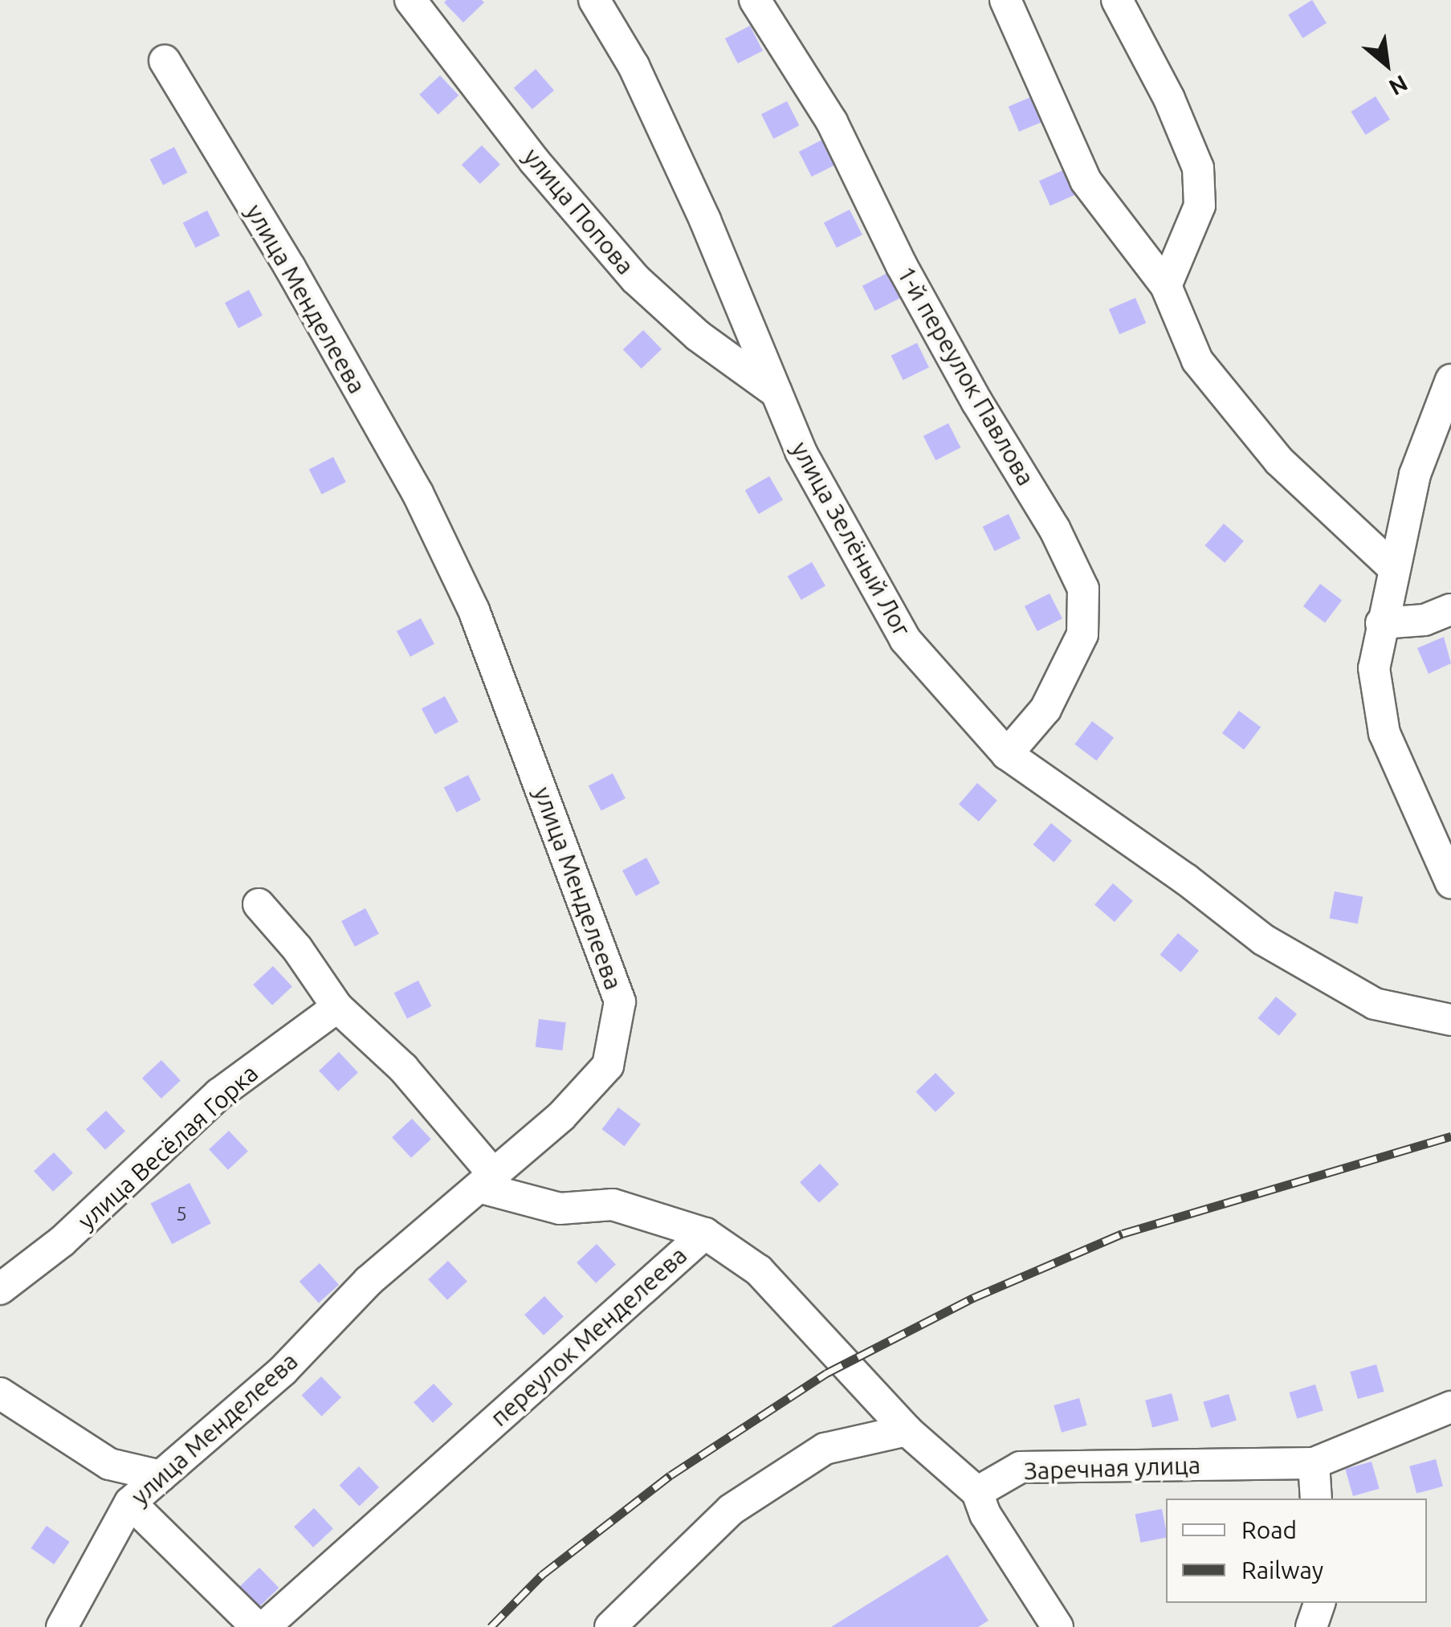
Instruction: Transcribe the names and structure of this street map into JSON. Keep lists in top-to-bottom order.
{
  "streets": {
    "street": [
      "улица Попова",
      "улица Менделеева",
      "1-й переулок Павлова",
      "улица Зелёный Лог",
      "улица Весёлая Горка",
      "переулок Менделеева",
      "Заречная улица"
    ]
  },
  "crossings": [
    ["улица Попова", "улица Зелёный Лог"],
    ["1-й переулок Павлова", "улица Зелёный Лог"],
    ["переулок Менделеева", "Заречная улица"]
  ],
  "house_numbers": ["5"],
  "legend": ["Road", "Railway"],
  "north": "bottom right"
}
